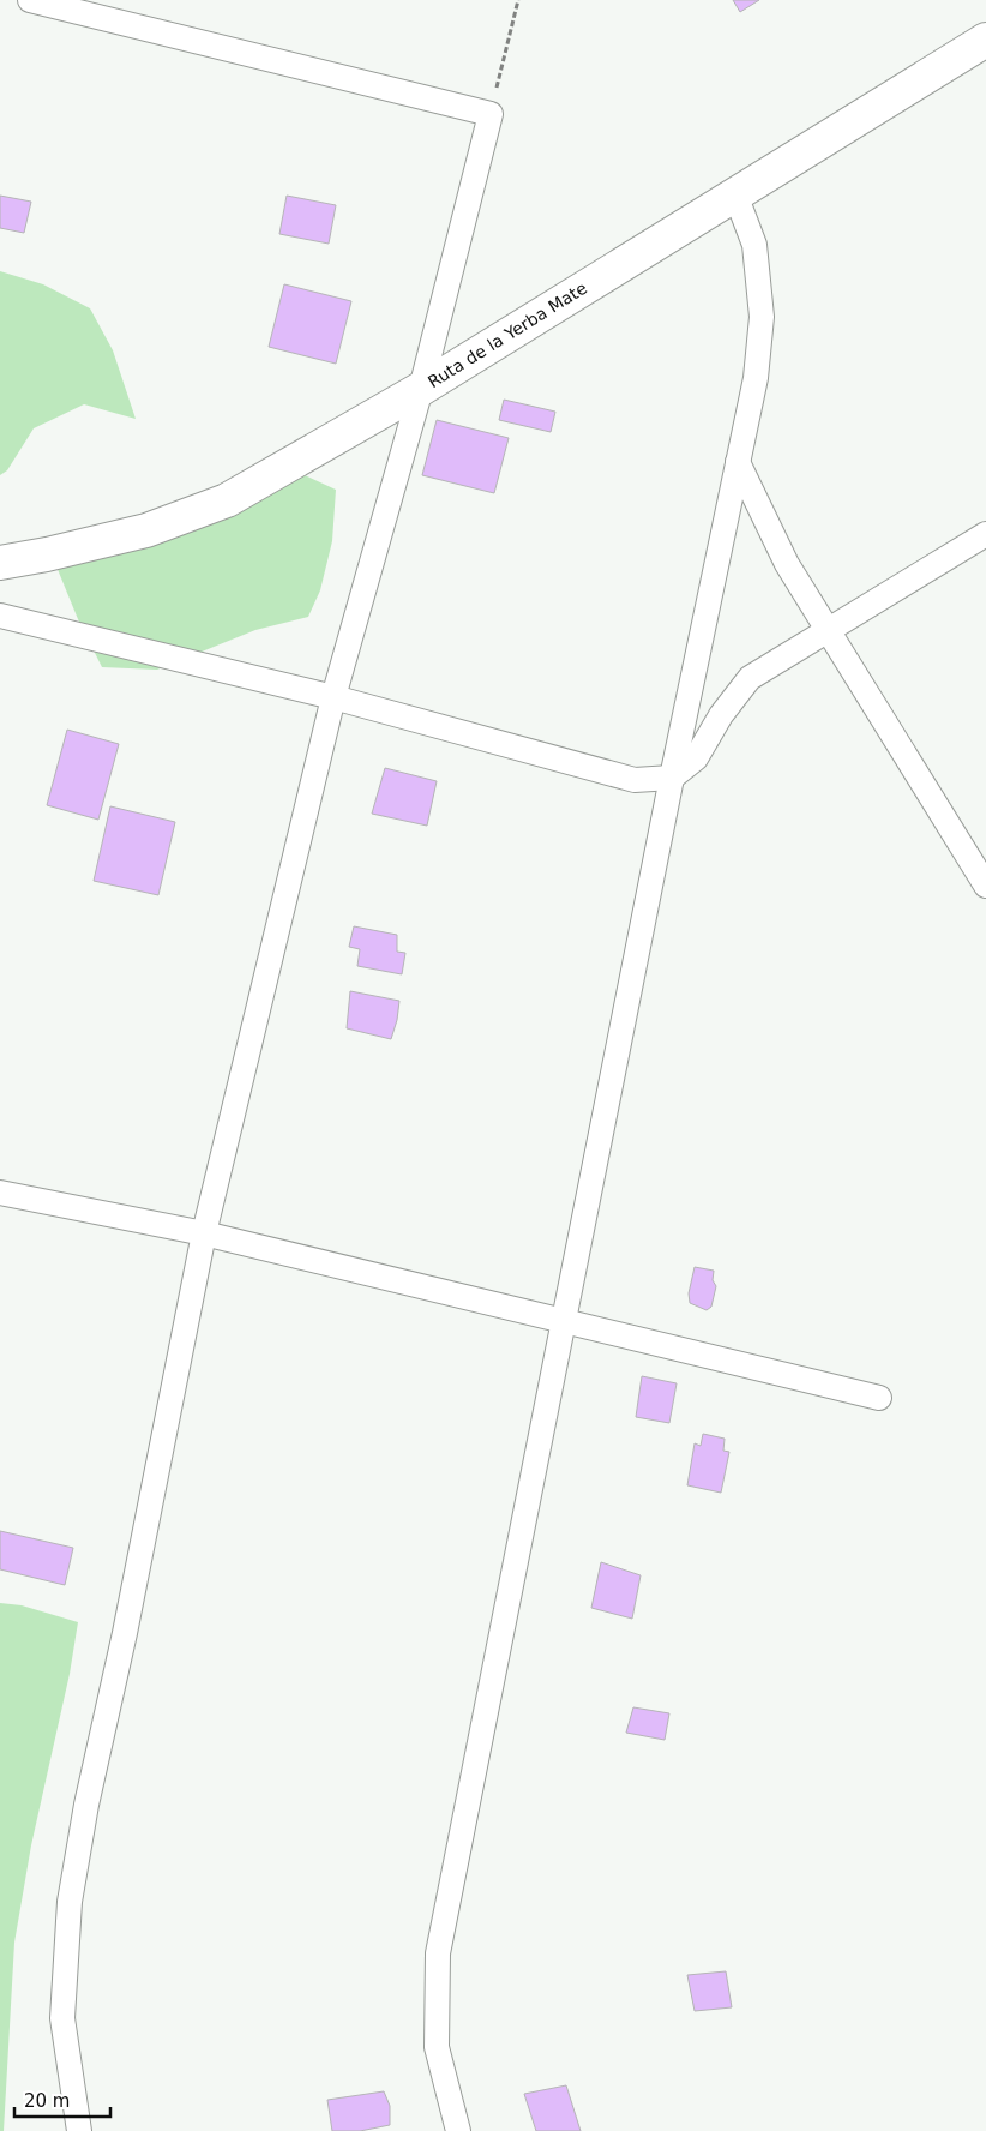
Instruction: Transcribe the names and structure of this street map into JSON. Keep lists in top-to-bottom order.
{
  "streets": {
    "main road": ["Ruta de la Yerba Mate"]
  },
  "scale_bar": "20 m"
}
